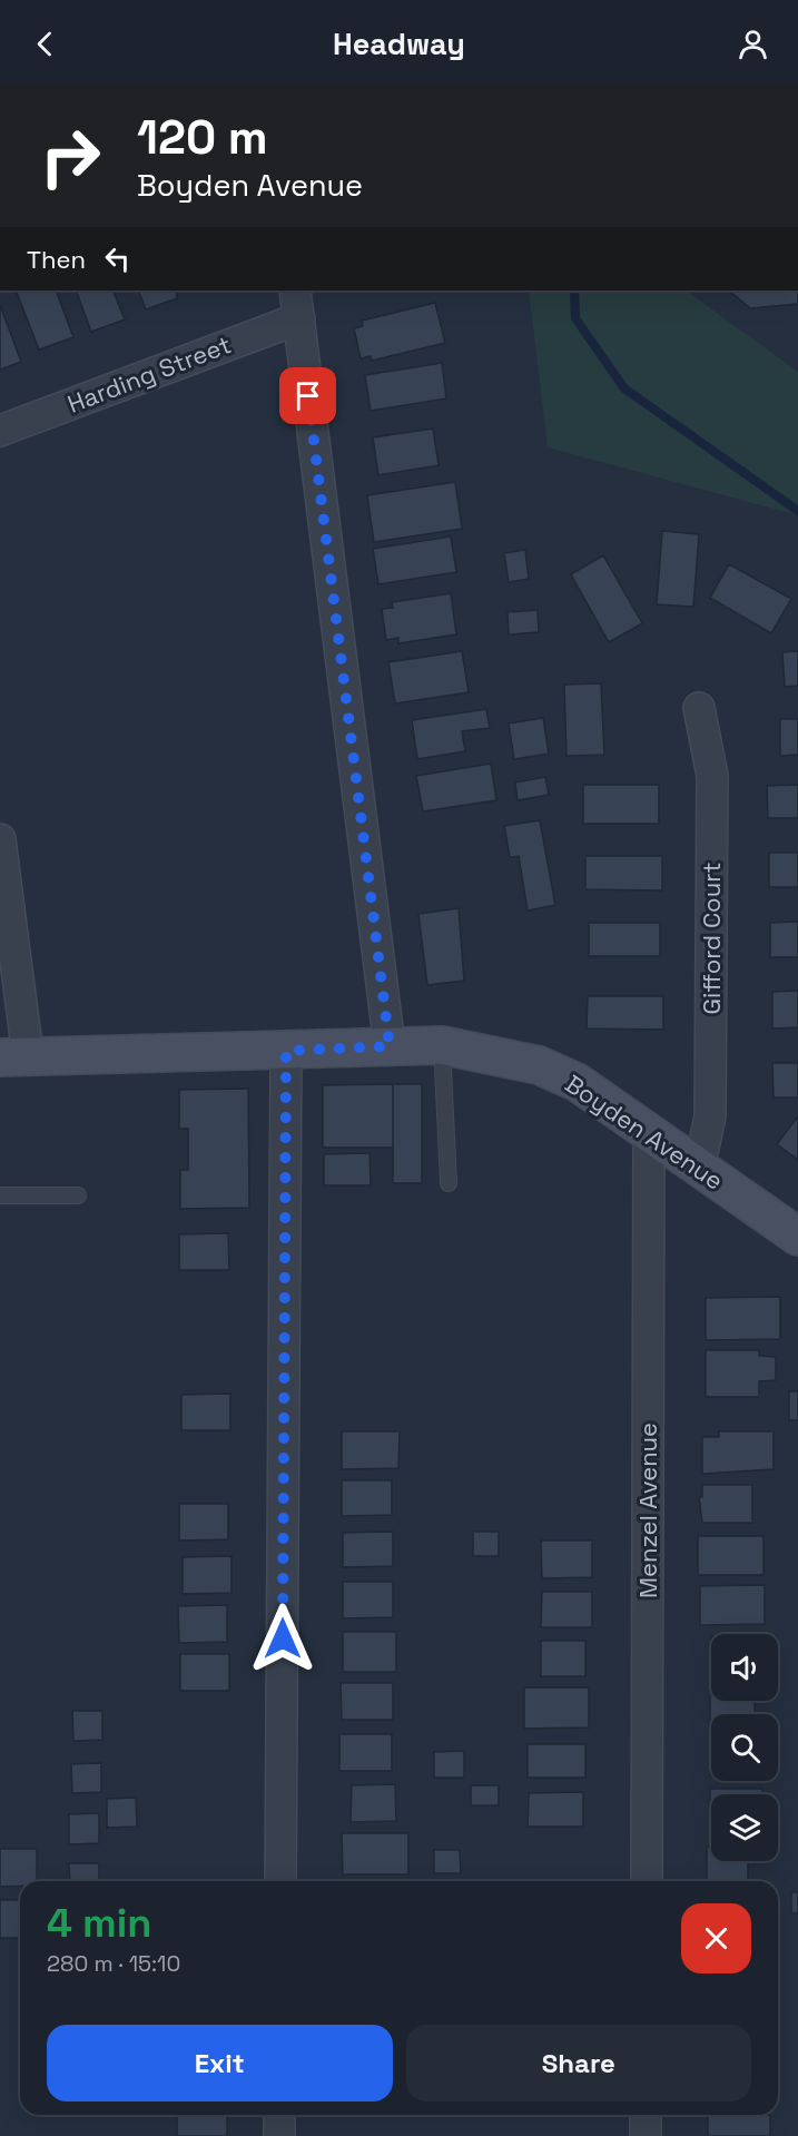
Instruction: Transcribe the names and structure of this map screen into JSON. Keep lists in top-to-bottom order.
{
  "streets": {
    "street": [
      "Harding Street",
      "Gifford Court",
      "Boyden Avenue",
      "Menzel Avenue"
    ]
  },
  "crossings": [
    ["Gifford Court", "Boyden Avenue"],
    ["Boyden Avenue", "Menzel Avenue"]
  ],
  "page": {
    "header": "Headway",
    "turn": ["120 m", "Boyden Avenue"],
    "then": "Then",
    "heading": ["4 min", "280 m · 15:10"],
    "buttons": ["Exit", "Share"]
  }
}
